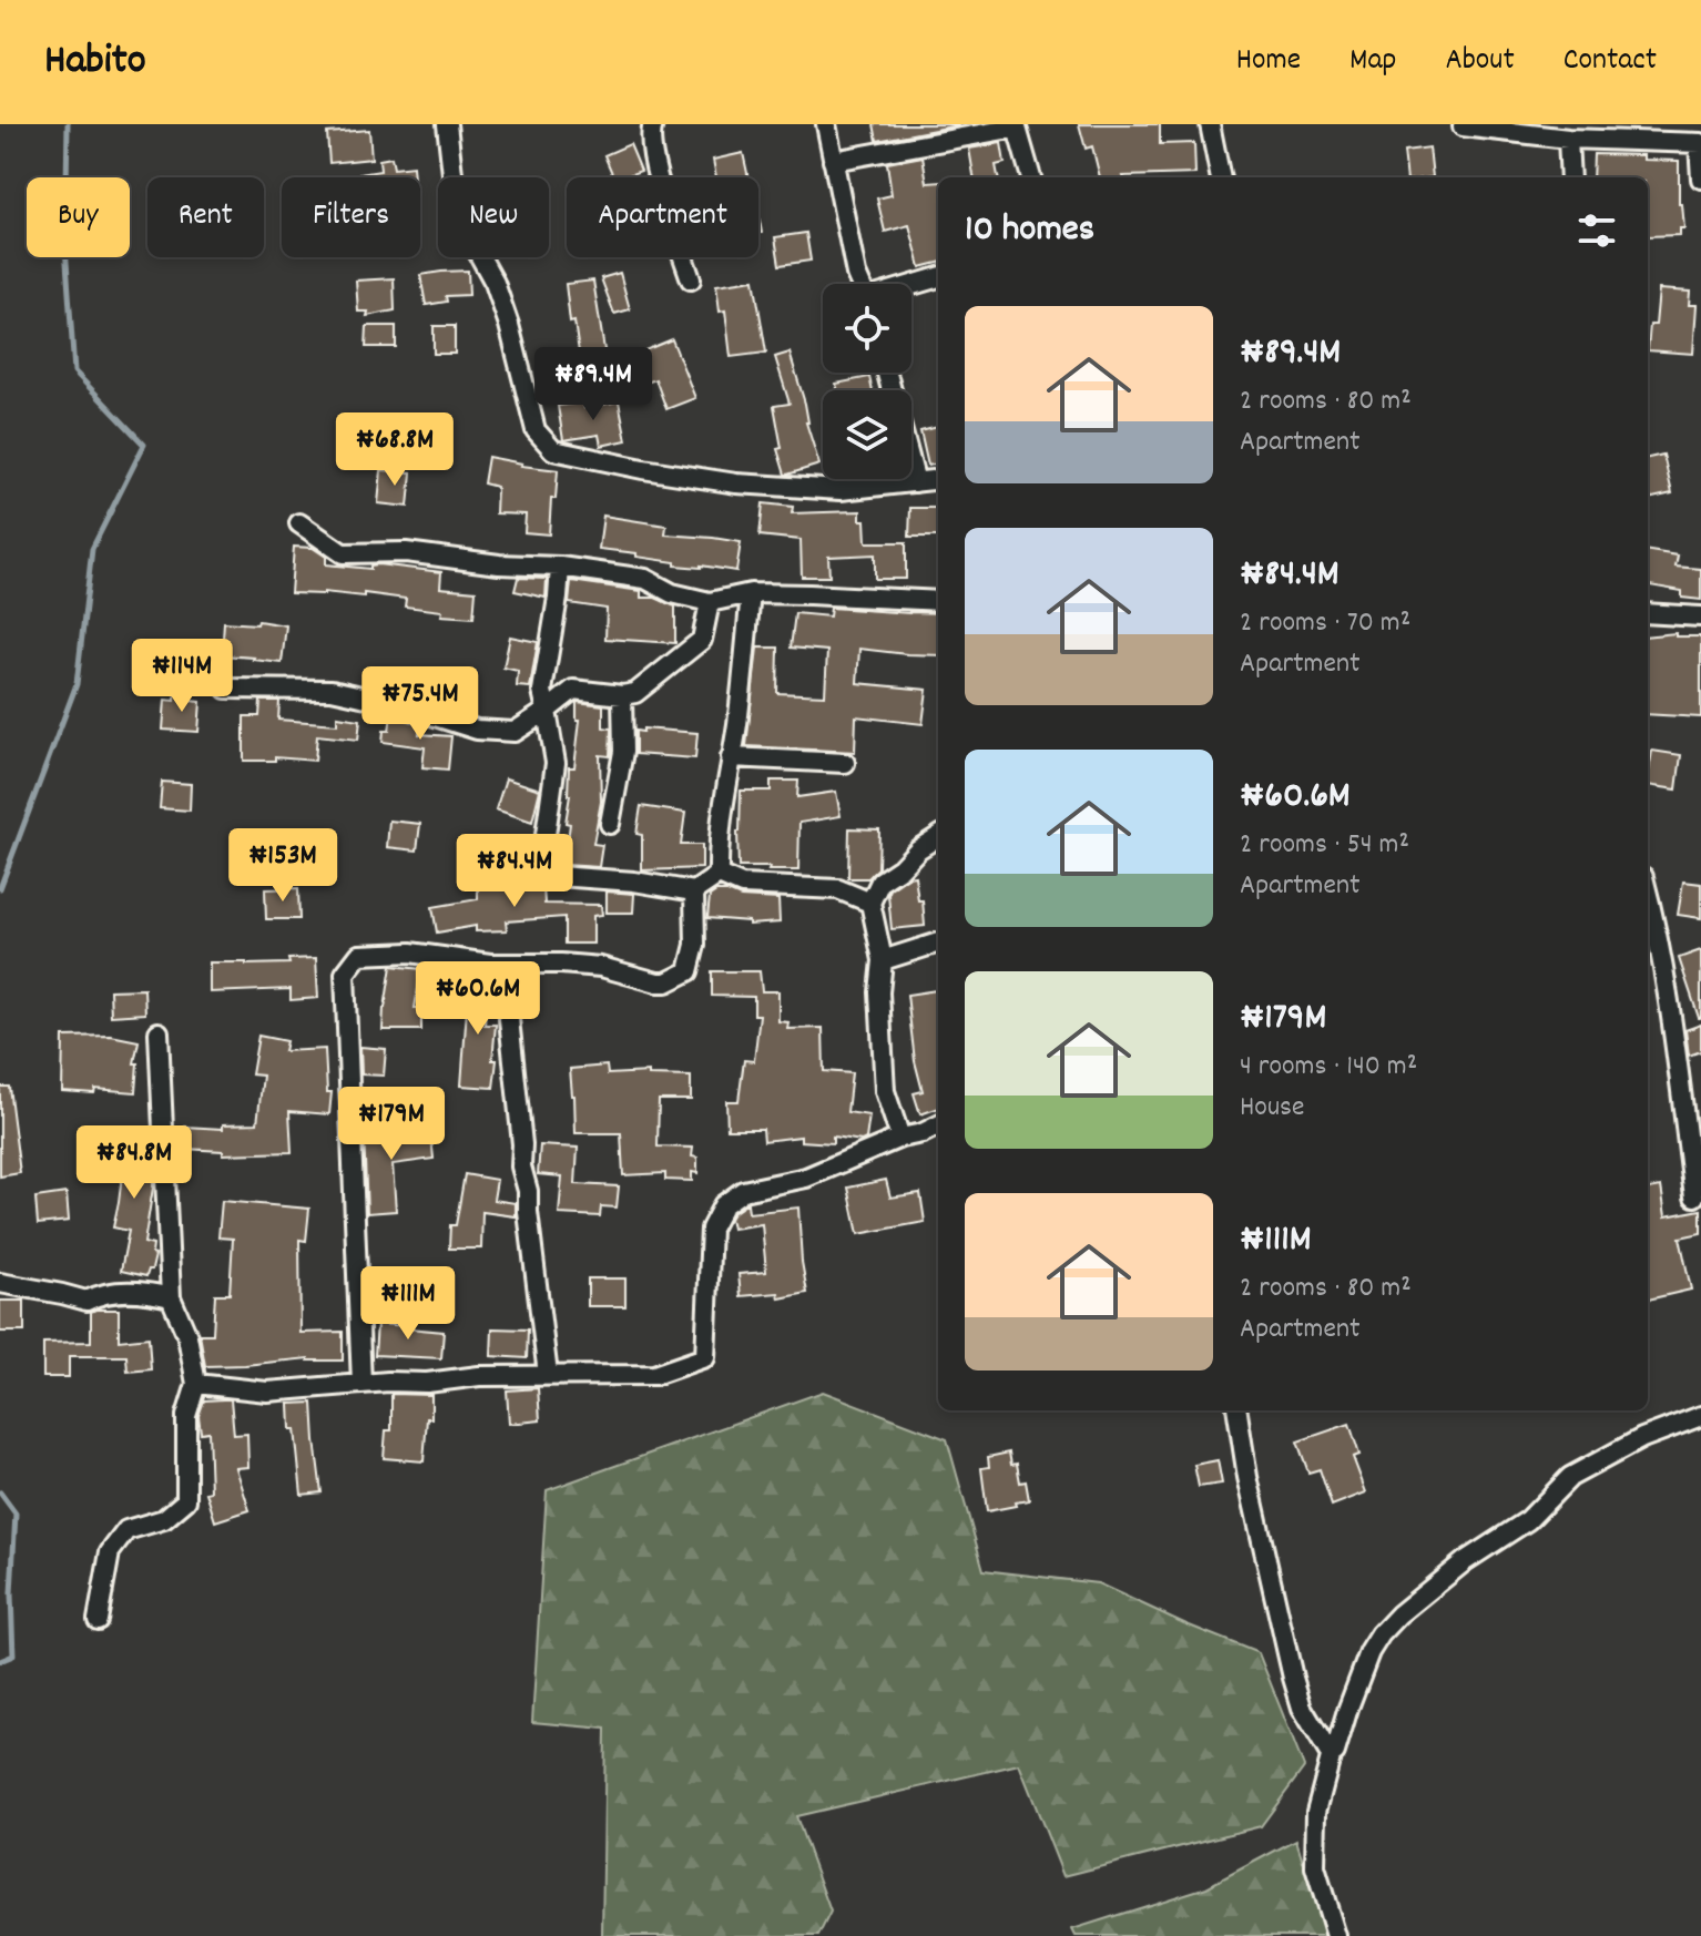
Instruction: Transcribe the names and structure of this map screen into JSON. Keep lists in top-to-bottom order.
{
  "page": {
    "header": "Habito",
    "nav": [
      "Home",
      "Map",
      "About",
      "Contact"
    ],
    "chip": [
      "Buy",
      "Rent",
      "Filters",
      "New",
      "Apartment"
    ],
    "heading": "10 homes",
    "list": [
      {
        "name": "₦89.4M",
        "note": "2 rooms · 80 m² · Apartment"
      },
      {
        "name": "₦84.4M",
        "note": "2 rooms · 70 m² · Apartment"
      },
      {
        "name": "₦60.6M",
        "note": "2 rooms · 54 m² · Apartment"
      },
      {
        "name": "₦179M",
        "note": "4 rooms · 140 m² · House"
      },
      {
        "name": "₦111M",
        "note": "2 rooms · 80 m² · Apartment"
      }
    ],
    "price": [
      "₦89.4M",
      "₦68.8M",
      "₦114M",
      "₦75.4M",
      "₦153M",
      "₦84.4M",
      "₦60.6M",
      "₦179M",
      "₦84.8M",
      "₦111M"
    ]
  }
}
